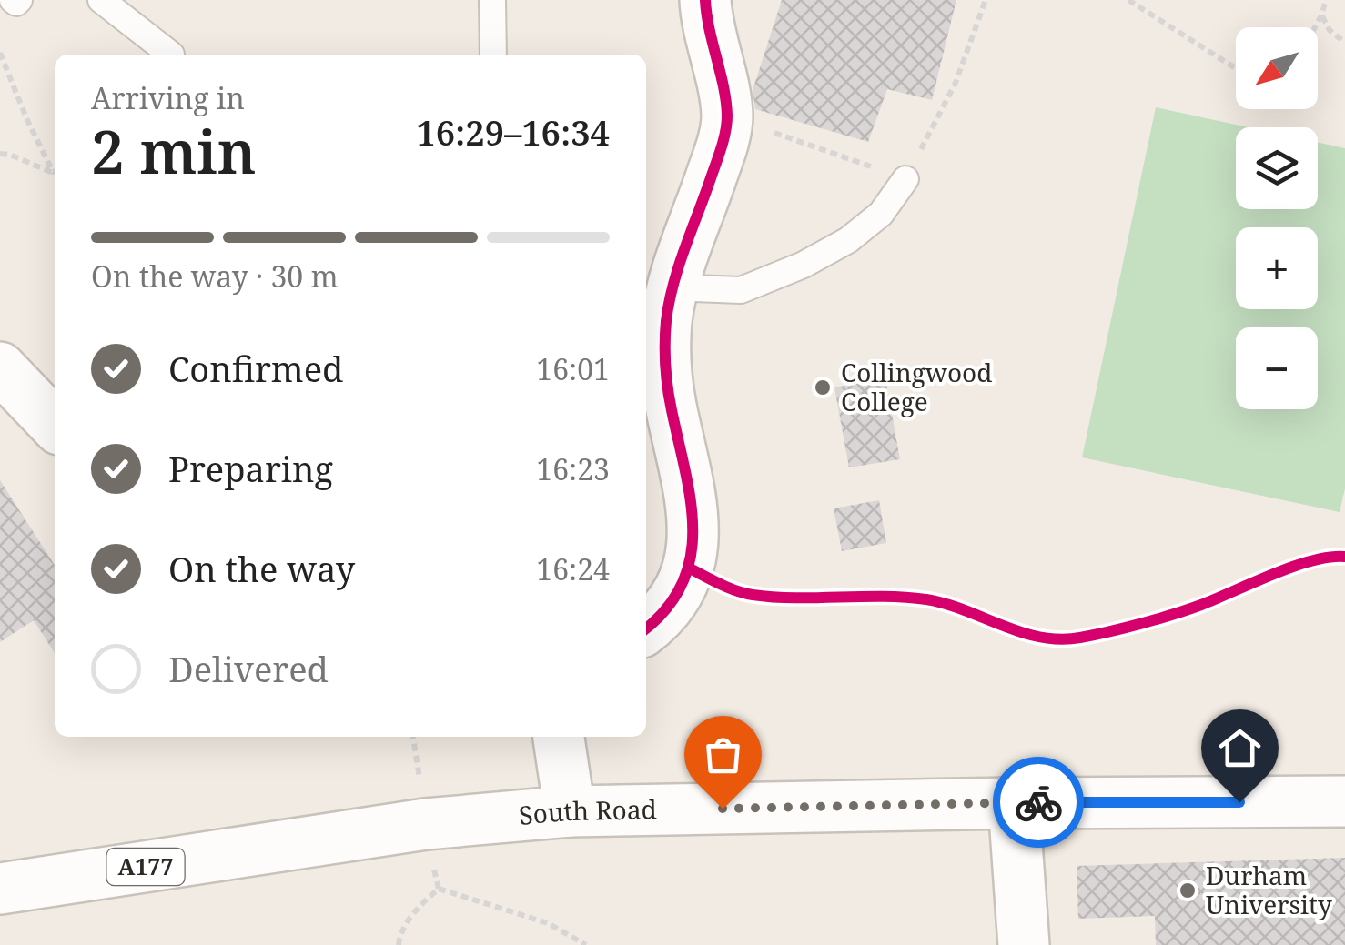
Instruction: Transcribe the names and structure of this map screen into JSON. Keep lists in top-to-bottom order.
{
  "streets": {
    "main road": ["South Road", "A177"]
  },
  "places": ["Collingwood College", "Durham University"],
  "north": "bottom left",
  "page": {
    "map_buttons": ["+", "−"],
    "heading": ["2 min", "Arriving in", "16:29–16:34"],
    "bar": "On the way · 30 m",
    "list": [
      ["Confirmed", "16:01"],
      ["Preparing", "16:23"],
      ["On the way", "16:24"],
      "Delivered"
    ]
  }
}
